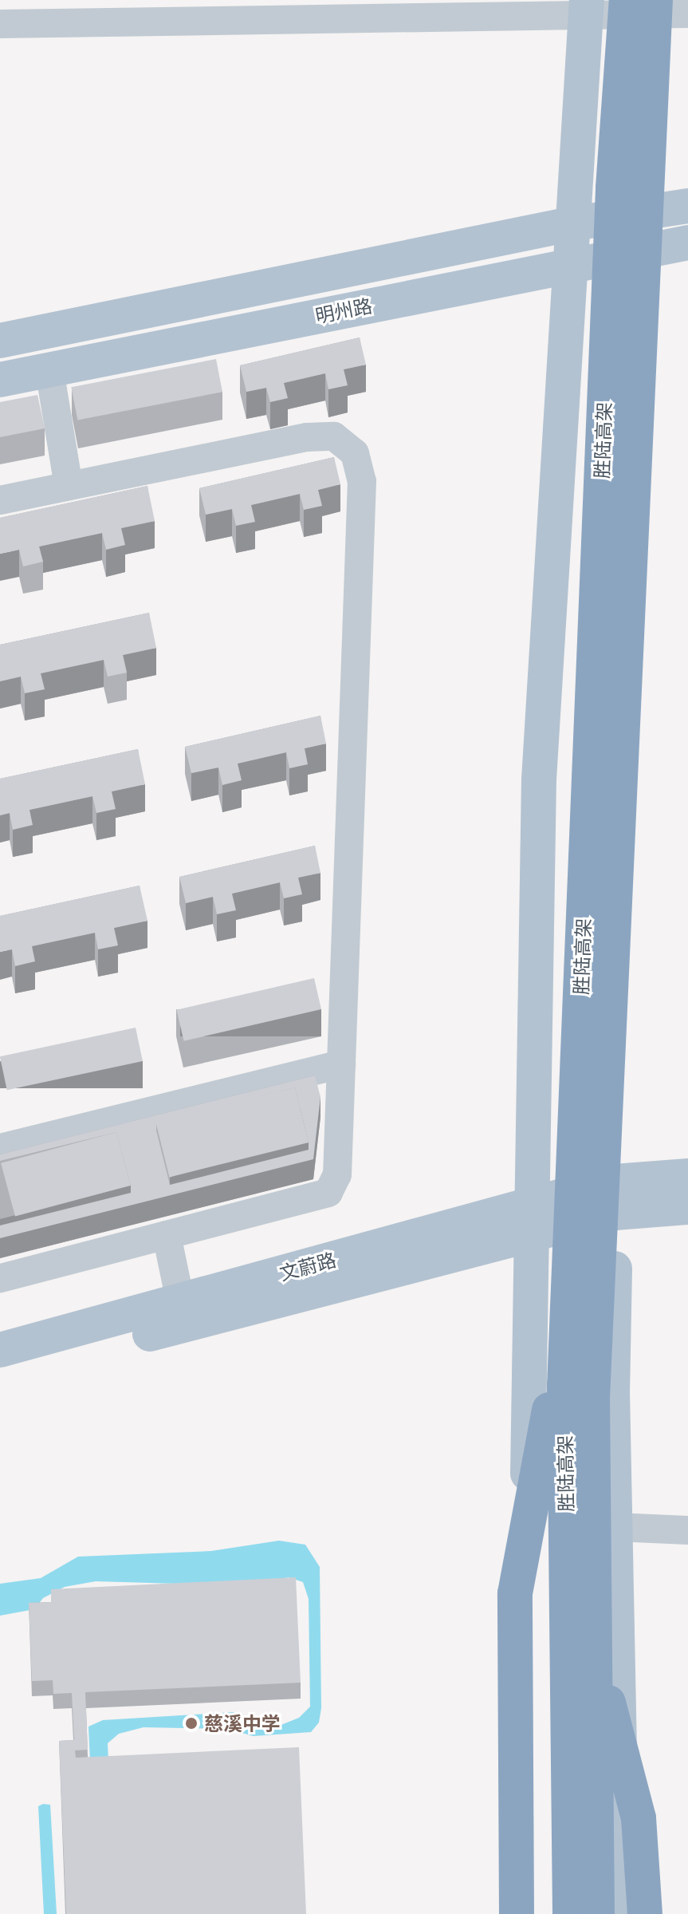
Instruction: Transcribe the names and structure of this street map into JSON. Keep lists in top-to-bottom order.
{
  "streets": {
    "highway": ["胜陆高架"],
    "main road": ["明州路", "文蔚路"]
  },
  "places": ["慈溪中学"]
}
